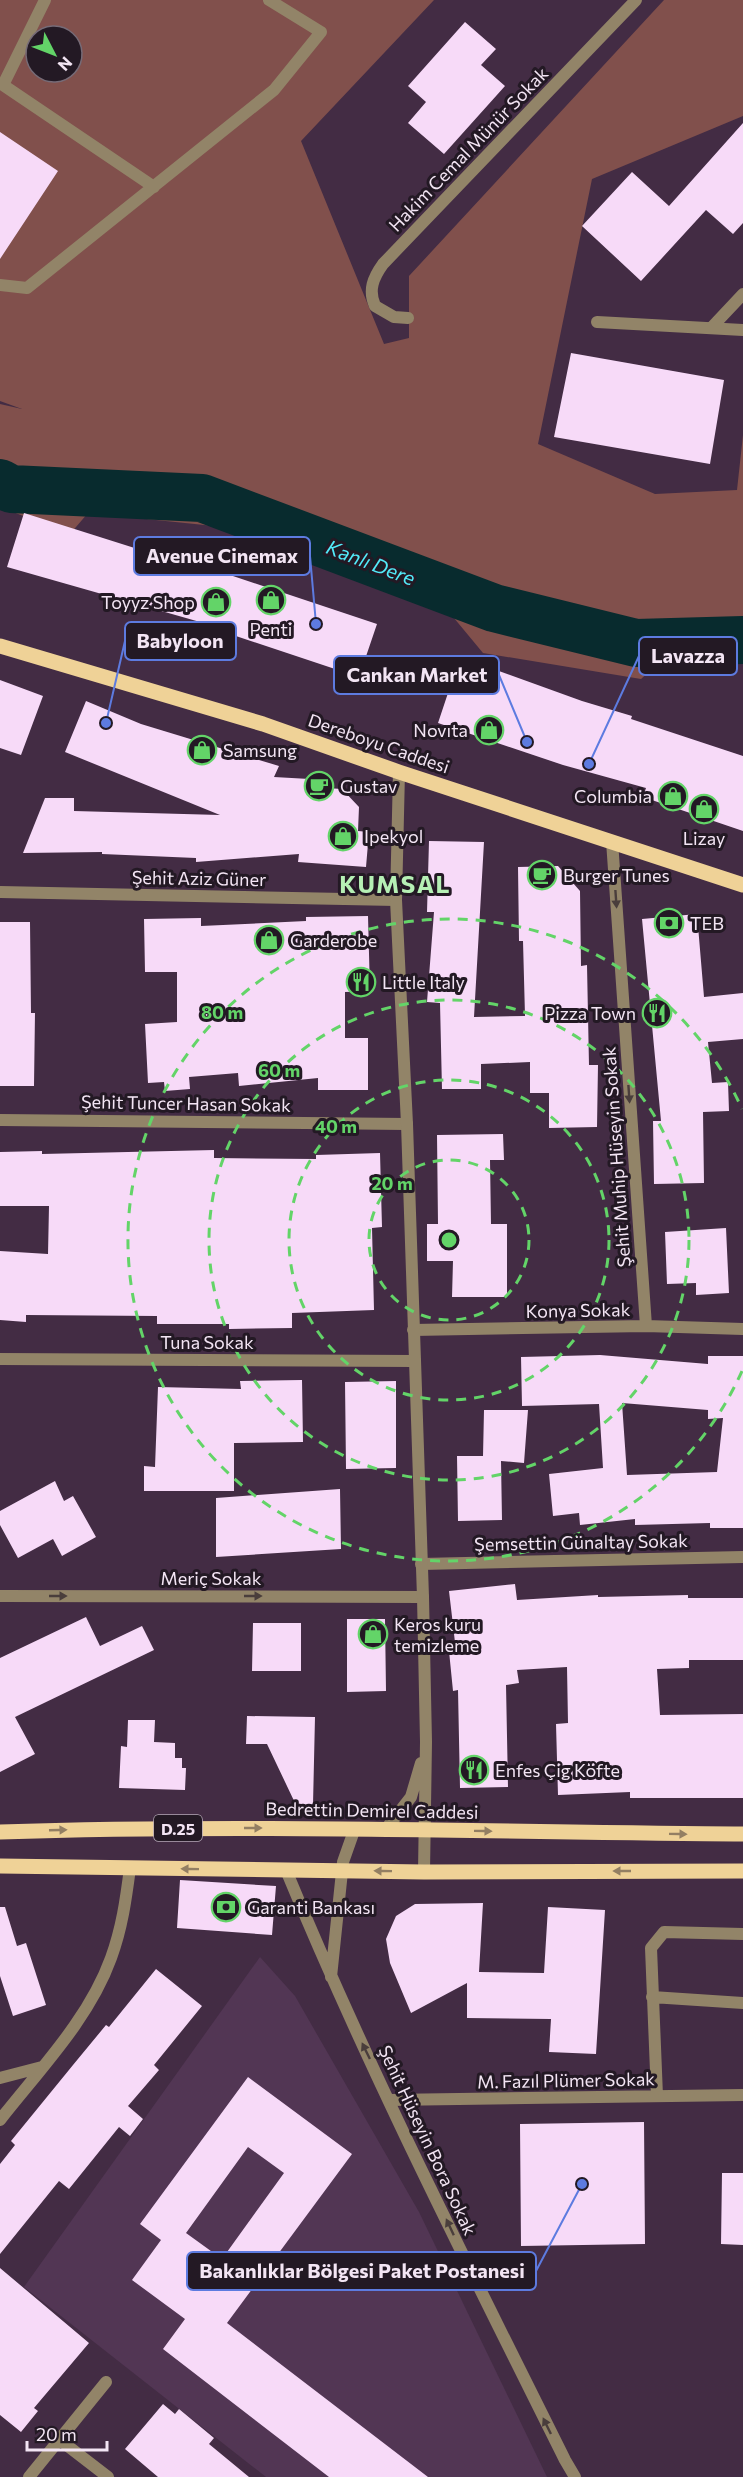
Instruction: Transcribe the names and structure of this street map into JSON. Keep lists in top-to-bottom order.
{
  "streets": {
    "main road": ["Dereboyu Caddesi", "Bedrettin Demirel Caddesi", "D.25"],
    "street": [
      "Hakim Cemal Münür Sokak",
      "Şehit Aziz Güner",
      "Şehit Tuncer Hasan Sokak",
      "Şehit Muhip Hüseyin Sokak",
      "Konya Sokak",
      "Tuna Sokak",
      "Şemsettin Günaltay Sokak",
      "Meriç Sokak",
      "M. Fazıl Plümer Sokak",
      "Şehit Hüseyin Bora Sokak"
    ]
  },
  "crossings": [
    ["Dereboyu Caddesi", "Şehit Muhip Hüseyin Sokak"],
    ["Şehit Muhip Hüseyin Sokak", "Konya Sokak"],
    ["M. Fazıl Plümer Sokak", "Şehit Hüseyin Bora Sokak"]
  ],
  "one_way": ["Şehit Muhip Hüseyin Sokak", "Meriç Sokak", "Şehit Hüseyin Bora Sokak"],
  "districts": ["KUMSAL"],
  "water": ["Kanlı Dere"],
  "places": {
    "shop": [
      "Penti",
      "Toyyz Shop",
      "Novıta",
      "Samsung",
      "Columbia",
      "Lizay",
      "Ipekyol",
      "Garderobe",
      "Keros kuru temizleme"
    ],
    "other": [
      "Avenue Cinemax",
      "Babyloon",
      "Cankan Market",
      "Lavazza",
      "Bakanlıklar Bölgesi Paket Postanesi"
    ],
    "cafe": ["Gustav", "Burger Tunes"],
    "bank": ["TEB", "Garanti Bankası"],
    "restaurant": ["Little Italy", "Pizza Town", "Enfes Çig Köfte"]
  },
  "scale_bar": "20 m",
  "north": "bottom right",
  "rings": [
    "80 m",
    "60 m",
    "40 m",
    "20 m"
  ]
}
